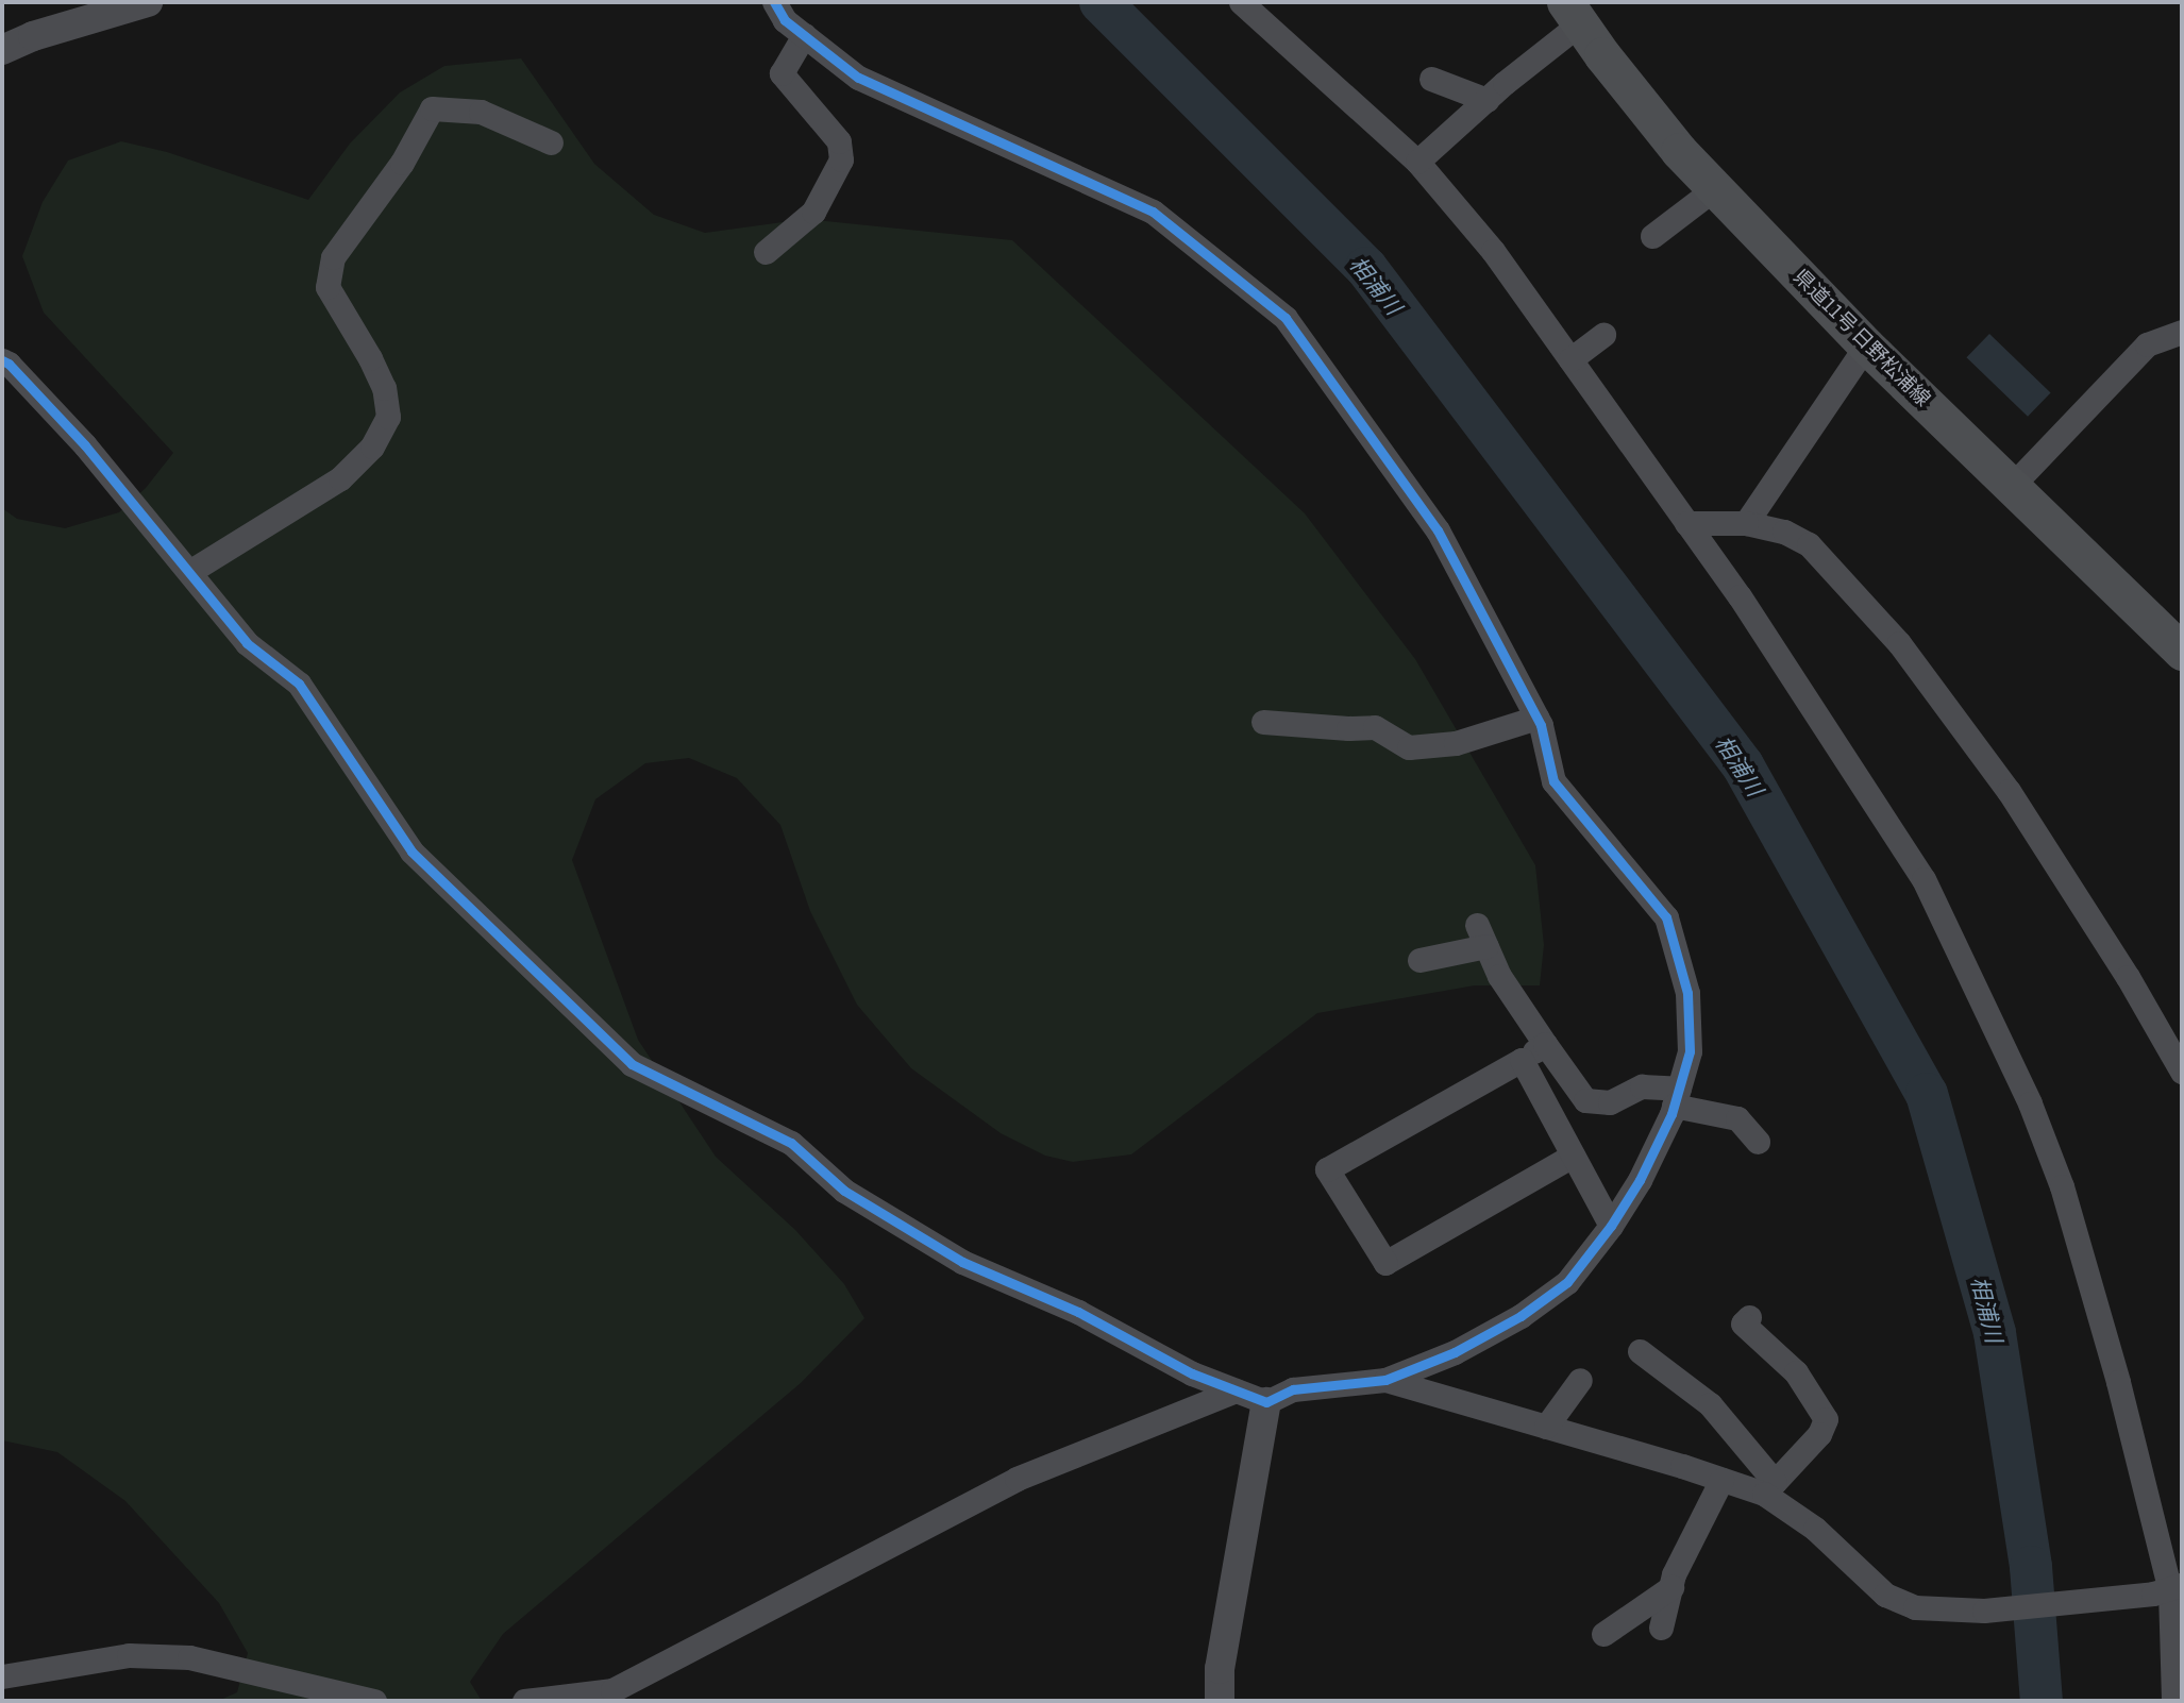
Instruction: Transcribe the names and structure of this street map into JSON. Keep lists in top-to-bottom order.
{
  "streets": {
    "main road": ["県道11号 日野松浦線"]
  },
  "water": ["相浦川"]
}
